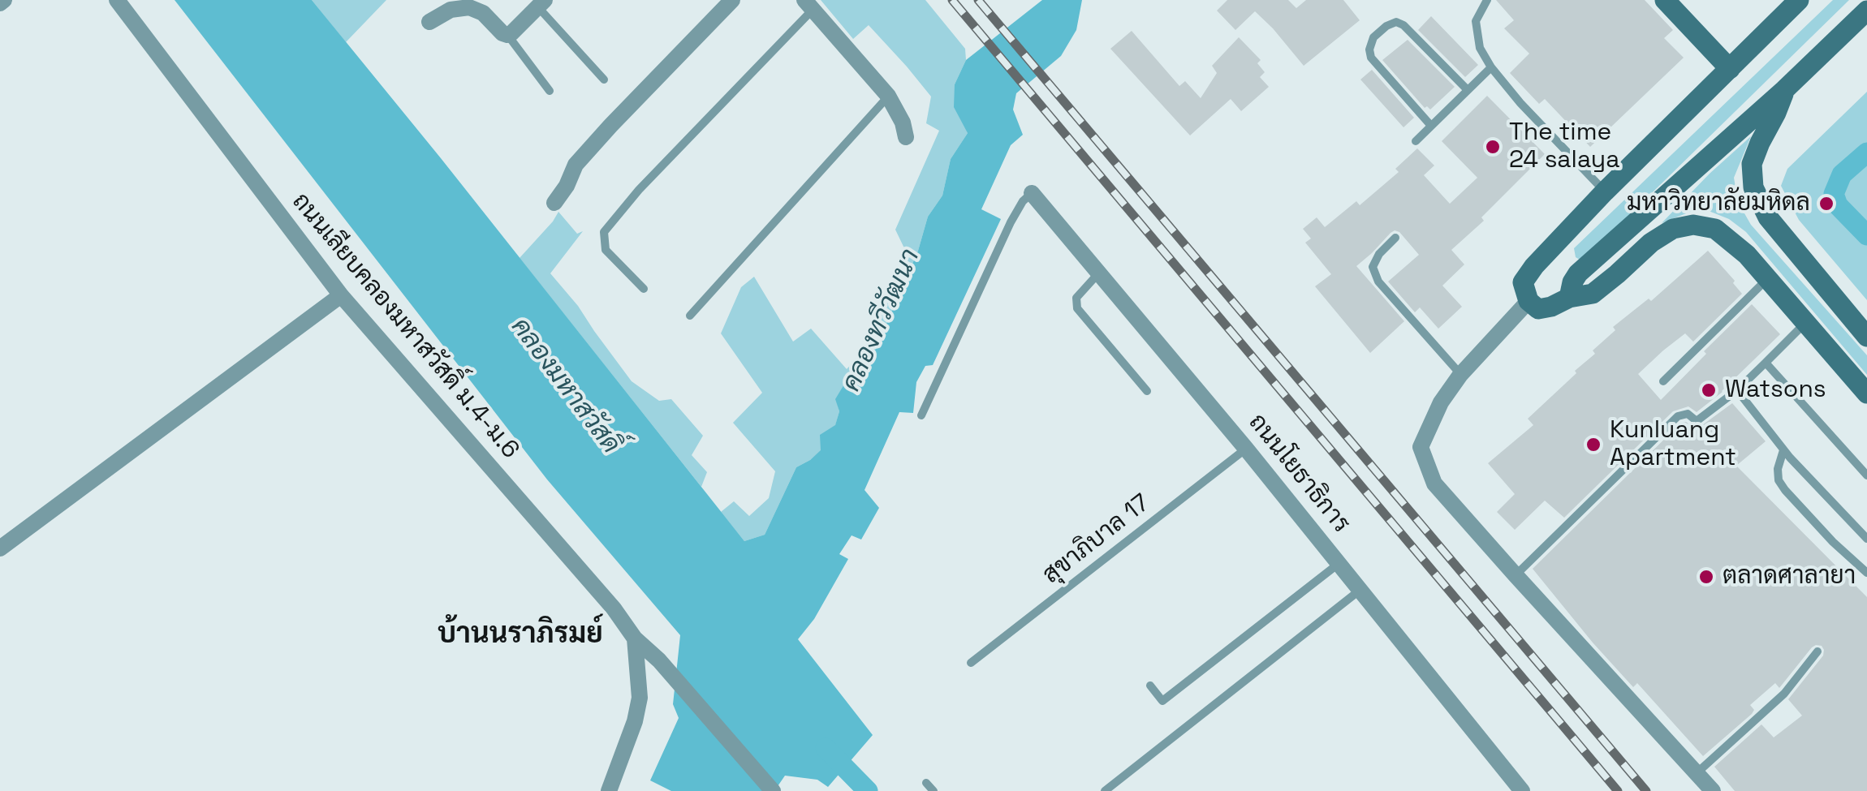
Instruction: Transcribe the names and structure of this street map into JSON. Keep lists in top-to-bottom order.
{
  "streets": {
    "street": ["ถนนเลียบคลองมหาสวัสดิ์ ม.4-ม.6", "ถนนโยธาธิการ"],
    "lane": ["สุขาภิบาล 17"]
  },
  "crossings": [
    ["ถนนโยธาธิการ", "สุขาภิบาล 17"]
  ],
  "districts": ["บ้านนราภิรมย์"],
  "water": ["คลองทวีวัฒนา", "คลองมหาสวัสดิ์"],
  "places": [
    "The time 24 salaya",
    "มหาวิทยาลัยมหิดล",
    "Watsons",
    "Kunluang Apartment",
    "ตลาดศาลายา"
  ]
}
